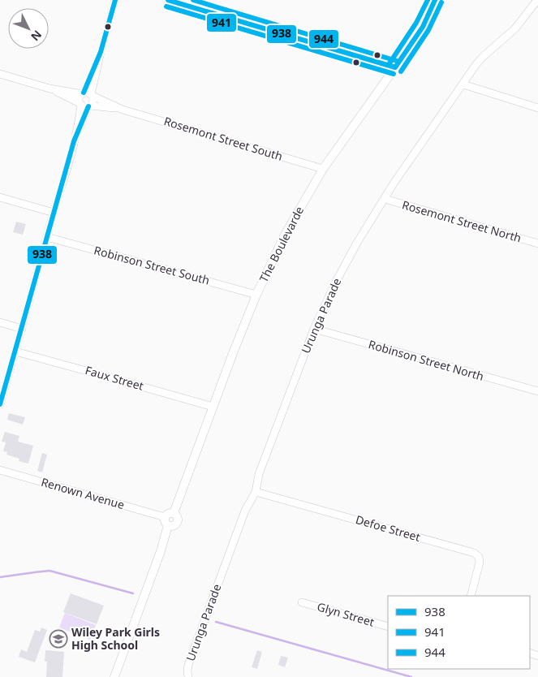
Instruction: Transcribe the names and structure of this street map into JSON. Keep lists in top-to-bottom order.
{
  "streets": {
    "street": [
      "Rosemont Street South",
      "Rosemont Street North",
      "The Boulevarde",
      "Robinson Street South",
      "Urunga Parade",
      "Robinson Street North",
      "Faux Street",
      "Renown Avenue",
      "Defoe Street",
      "Glyn Street"
    ]
  },
  "crossings": [
    ["Rosemont Street South", "The Boulevarde"],
    ["Rosemont Street North", "Urunga Parade"],
    ["The Boulevarde", "Robinson Street South"],
    ["The Boulevarde", "Faux Street"],
    ["The Boulevarde", "Renown Avenue"],
    ["Urunga Parade", "Robinson Street North"],
    ["Urunga Parade", "Defoe Street"]
  ],
  "places": {
    "school or university": ["Wiley Park Girls High School"]
  },
  "lines": ["transit line 938", "transit line 944", "transit line 941"],
  "legend": ["938", "941", "944"],
  "north": "bottom right"
}
